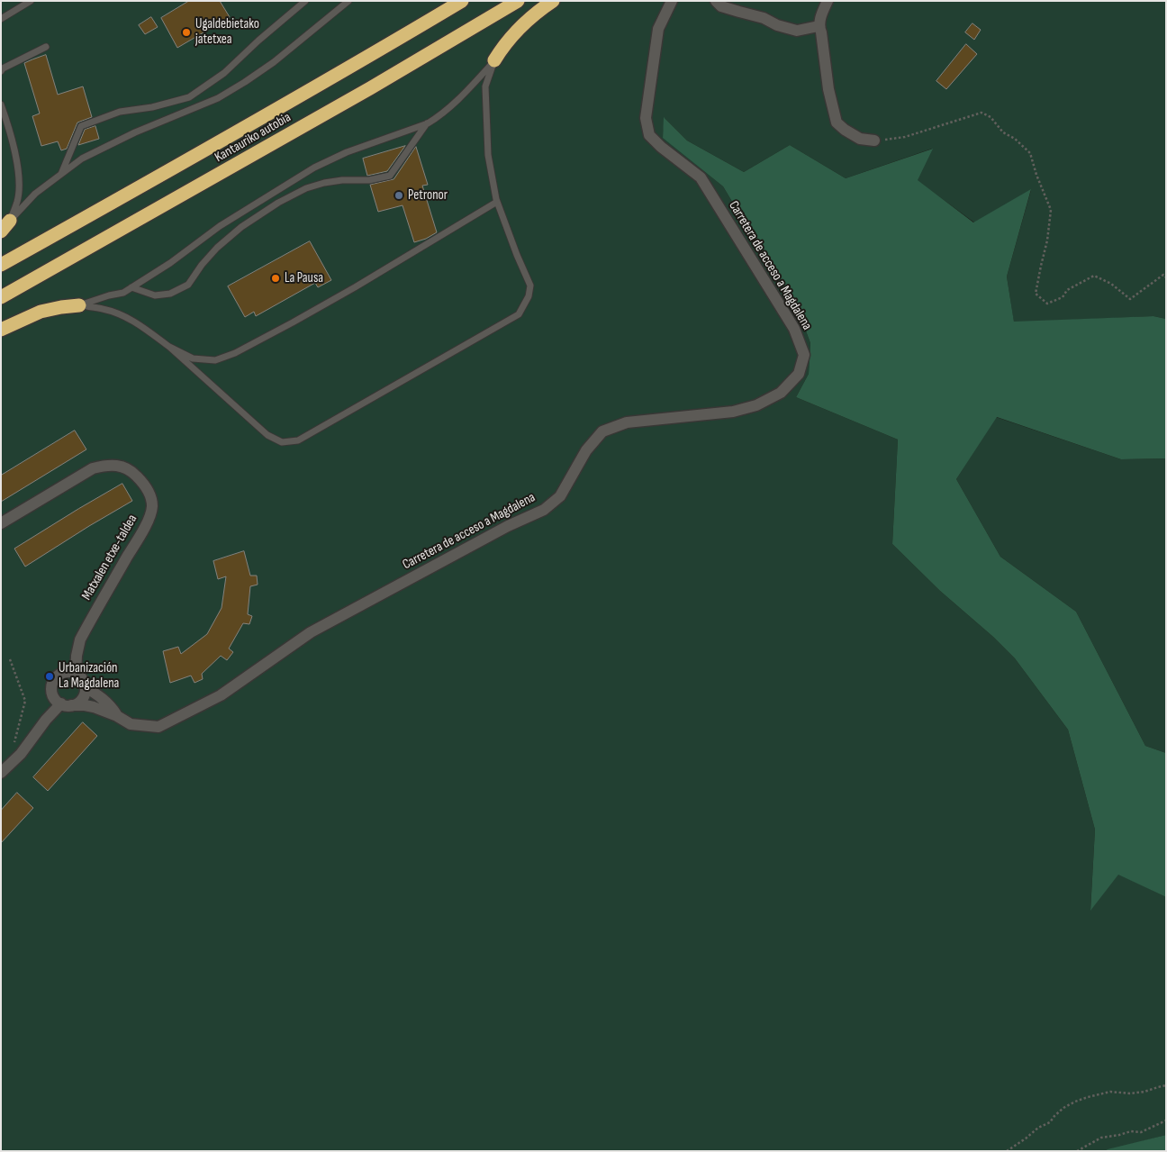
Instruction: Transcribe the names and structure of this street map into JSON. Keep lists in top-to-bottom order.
{
  "streets": {
    "highway": ["Kantauriko autobia"],
    "street": ["Carretera de acceso a Magdalena", "Matxalen etxe-taldea"]
  },
  "crossings": [
    ["Carretera de acceso a Magdalena", "Matxalen etxe-taldea"]
  ],
  "places": [
    "Ugaldebietako jatetxea",
    "Petronor",
    "La Pausa",
    "Urbanización La Magdalena"
  ]
}
